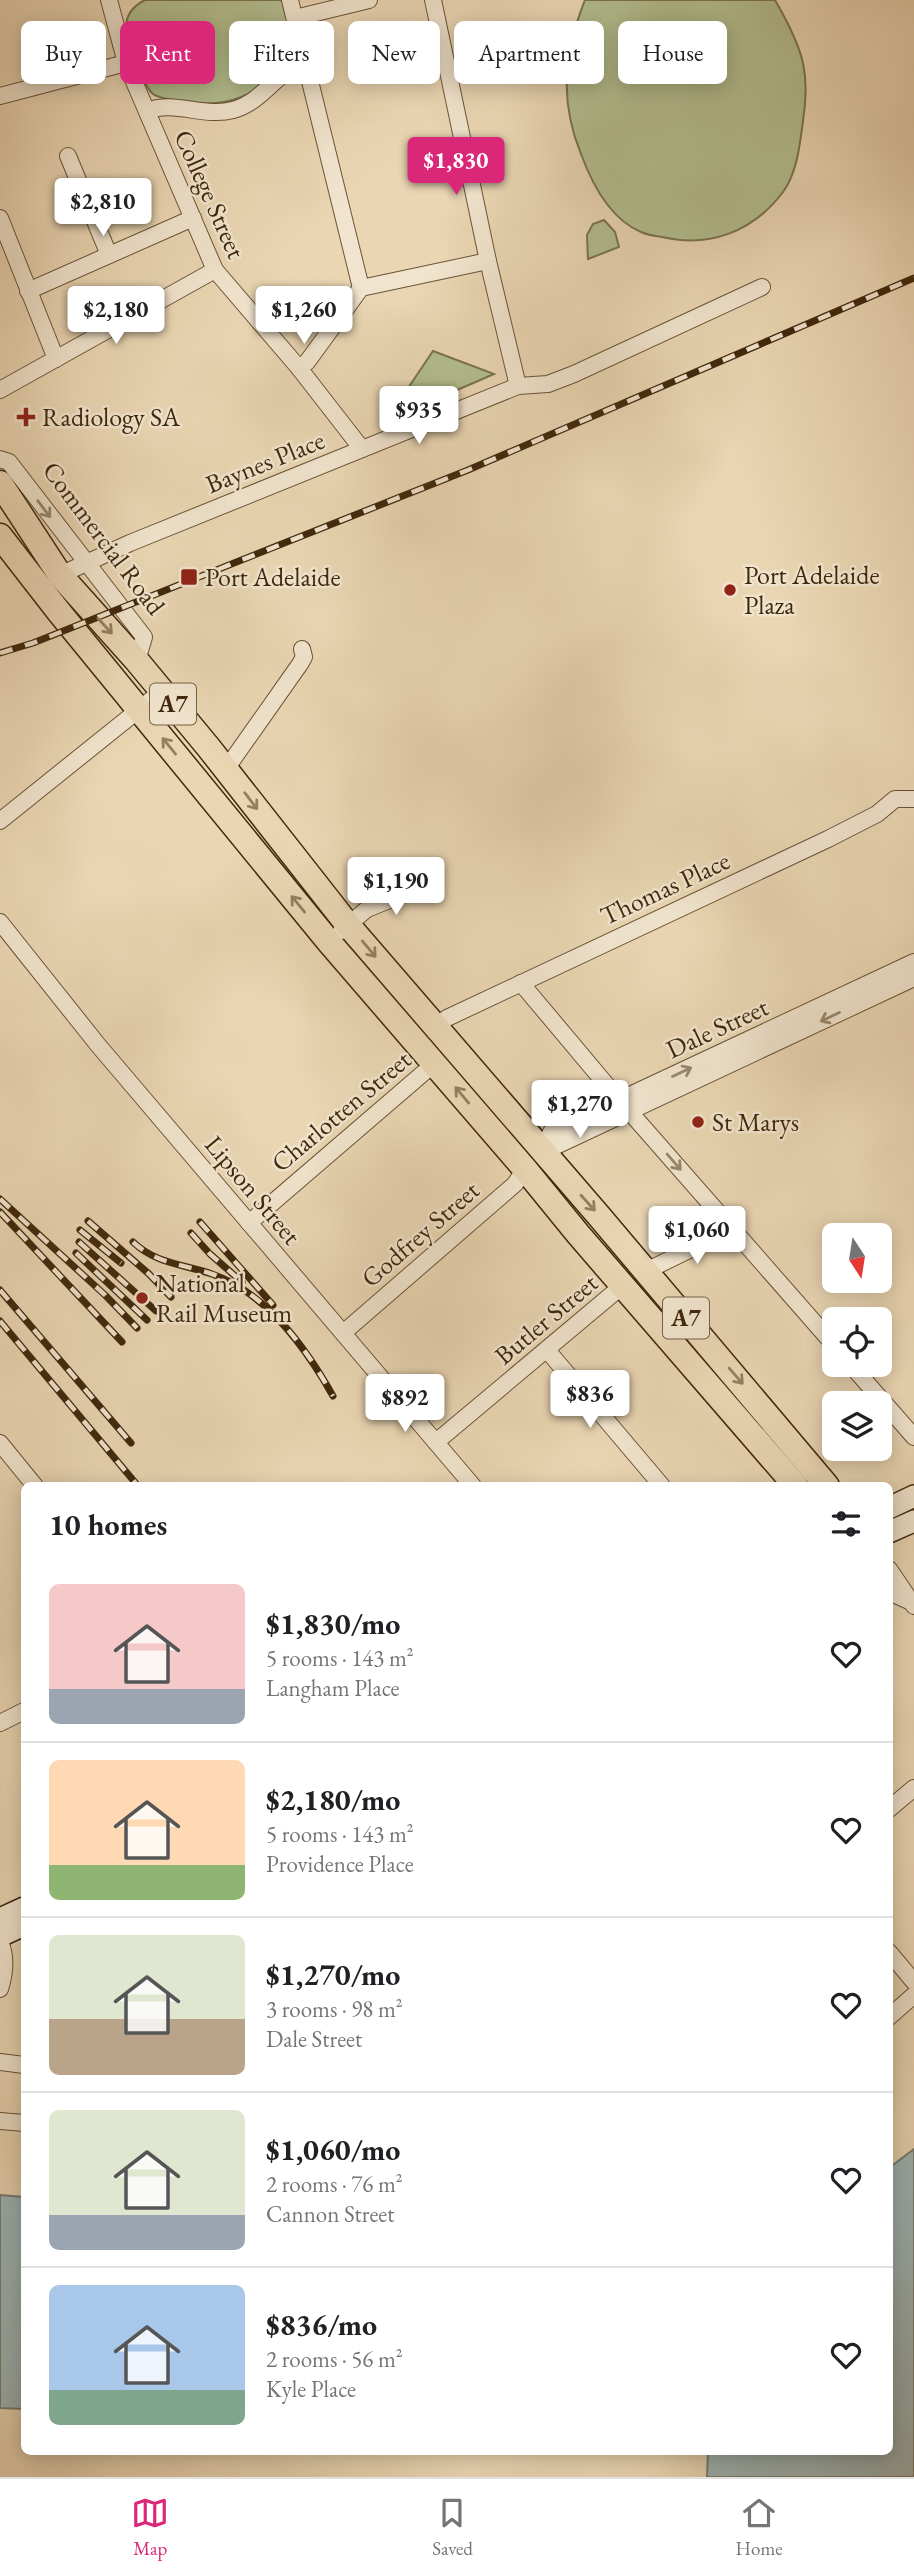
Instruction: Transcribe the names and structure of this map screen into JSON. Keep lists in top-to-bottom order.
{
  "streets": {
    "main road": ["Commercial Road", "A7"],
    "street": [
      "College Street",
      "Baynes Place",
      "Thomas Place",
      "Dale Street",
      "Charlotten Street",
      "Lipson Street",
      "Godfrey Street",
      "Butler Street"
    ]
  },
  "crossings": [
    ["College Street", "Baynes Place"],
    ["Baynes Place", "Commercial Road"],
    ["Commercial Road", "Thomas Place"],
    ["Commercial Road", "Dale Street"],
    ["Commercial Road", "Charlotten Street"],
    ["Commercial Road", "Godfrey Street"],
    ["Commercial Road", "Butler Street"],
    ["Dale Street", "Godfrey Street"],
    ["Charlotten Street", "Lipson Street"],
    ["Lipson Street", "Godfrey Street"],
    ["Lipson Street", "Butler Street"]
  ],
  "places": {
    "health": ["Radiology SA"],
    "transit": ["Port Adelaide"],
    "other": ["Port Adelaide Plaza", "St Marys", "National Rail Museum"]
  },
  "north": "bottom",
  "page": {
    "chip": [
      "Buy",
      "Rent",
      "Filters",
      "New",
      "Apartment",
      "House"
    ],
    "price": [
      "$1,830",
      "$2,810",
      "$2,180",
      "$1,260",
      "$935",
      "$1,190",
      "$1,270",
      "$1,060",
      "$836",
      "$892"
    ],
    "heading": "10 homes",
    "list": [
      {
        "name": "$1,830/mo",
        "note": "5 rooms · 143 m² · Langham Place"
      },
      {
        "name": "$2,180/mo",
        "note": "5 rooms · 143 m² · Providence Place"
      },
      {
        "name": "$1,270/mo",
        "note": "3 rooms · 98 m² · Dale Street"
      },
      {
        "name": "$1,060/mo",
        "note": "2 rooms · 76 m² · Cannon Street"
      },
      {
        "name": "$836/mo",
        "note": "2 rooms · 56 m² · Kyle Place"
      }
    ],
    "tabs": ["Map", "Saved", "Home"]
  }
}
